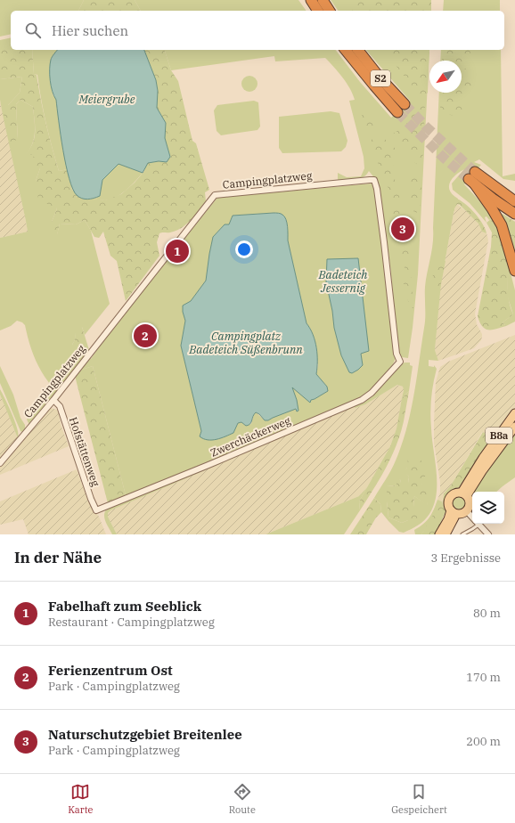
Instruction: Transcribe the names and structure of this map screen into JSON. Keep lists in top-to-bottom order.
{
  "streets": {
    "highway": ["S2"],
    "main road": ["B8a"],
    "street": ["Campingplatzweg", "Zwerchäckerweg", "Hofstättenweg"]
  },
  "crossings": [
    ["Campingplatzweg", "Zwerchäckerweg"],
    ["Campingplatzweg", "Hofstättenweg"],
    ["Zwerchäckerweg", "Hofstättenweg"]
  ],
  "water": ["Meiergrube", "Badeteich Jessernig", "Campingplatz Badeteich Süßenbrunn"],
  "north": "bottom left",
  "page": {
    "search": "Hier suchen",
    "pins": ["3", "1", "2"],
    "heading": ["In der Nähe", "3 Ergebnisse"],
    "list": [
      {
        "mark": "1",
        "name": "Fabelhaft zum Seeblick",
        "note": "Restaurant · Campingplatzweg",
        "value": "80 m"
      },
      {
        "mark": "2",
        "name": "Ferienzentrum Ost",
        "note": "Park · Campingplatzweg",
        "value": "170 m"
      },
      {
        "mark": "3",
        "name": "Naturschutzgebiet Breitenlee",
        "note": "Park · Campingplatzweg",
        "value": "200 m"
      }
    ],
    "nav": ["Karte", "Route", "Gespeichert"]
  }
}
